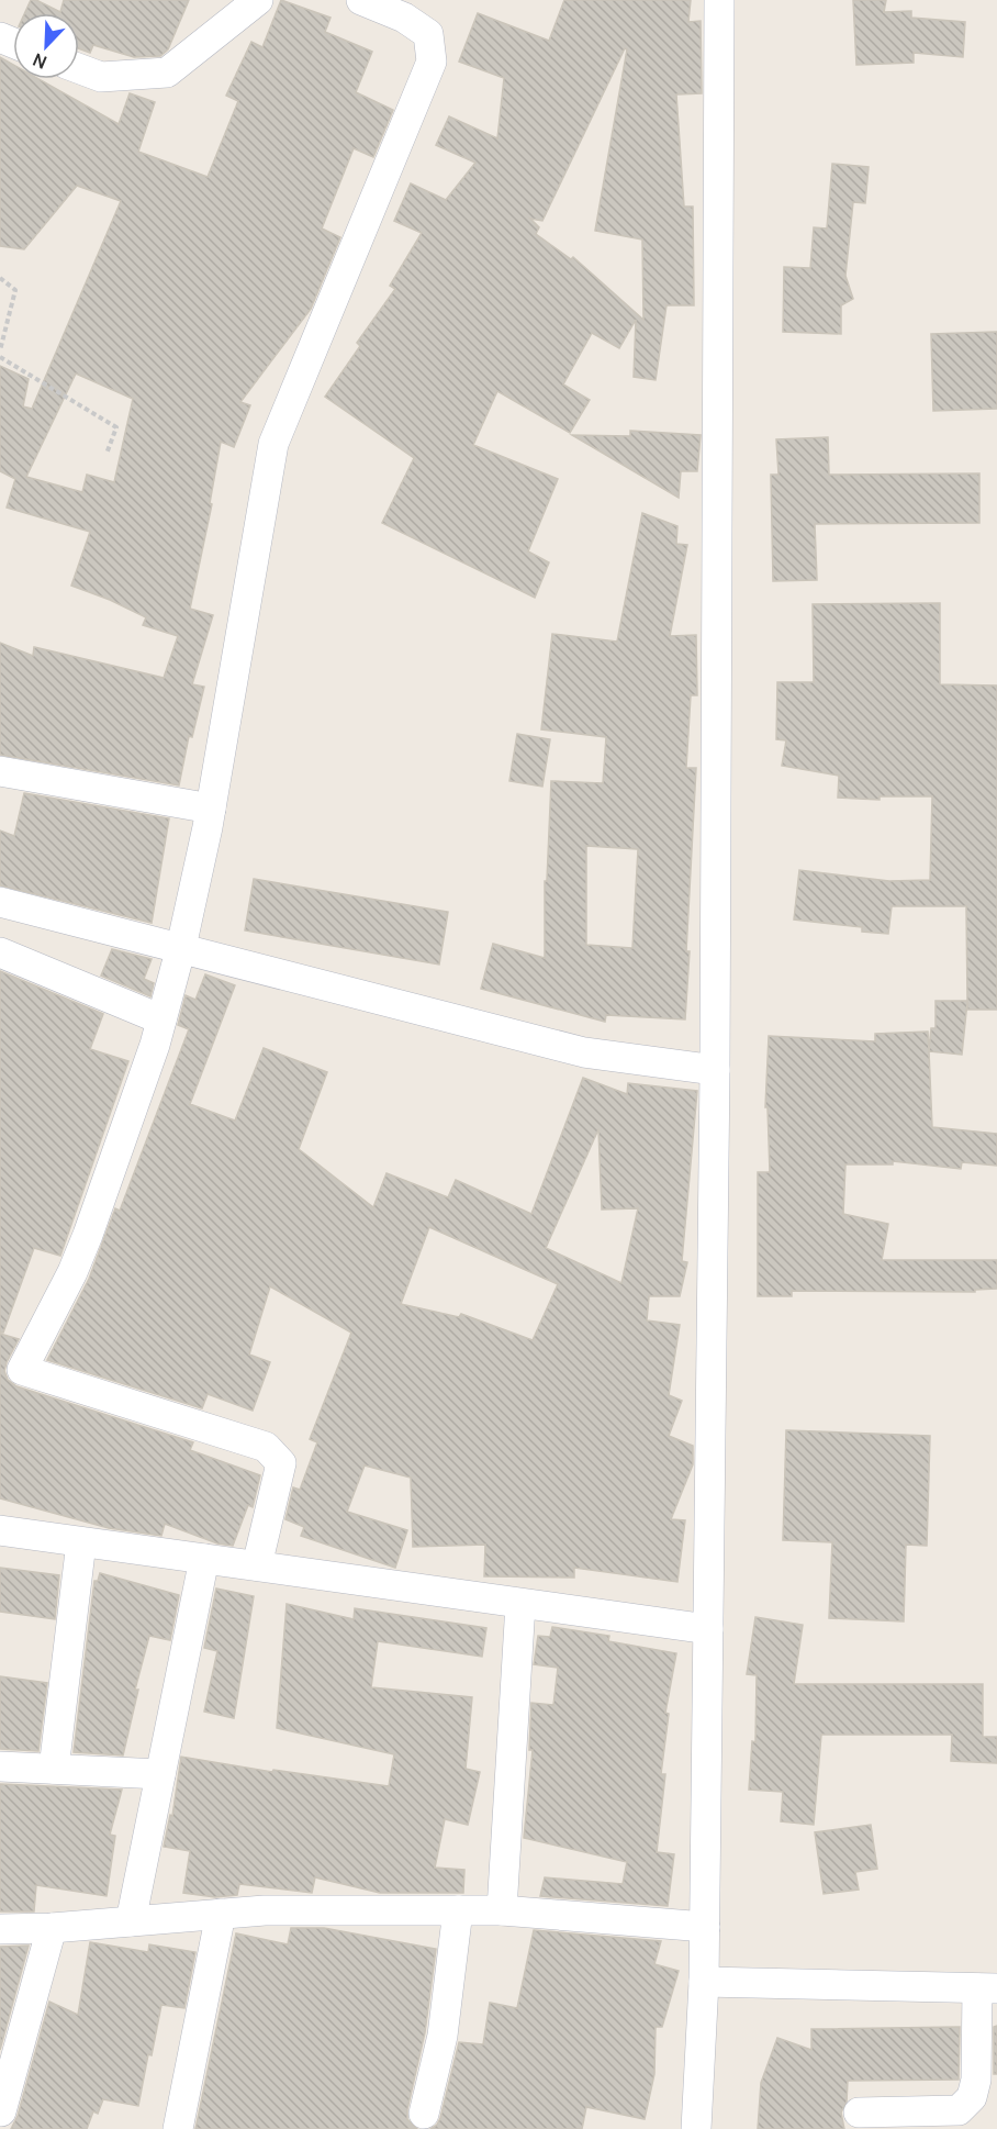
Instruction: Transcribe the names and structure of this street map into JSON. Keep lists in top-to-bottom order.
{
  "north": "bottom left"
}
